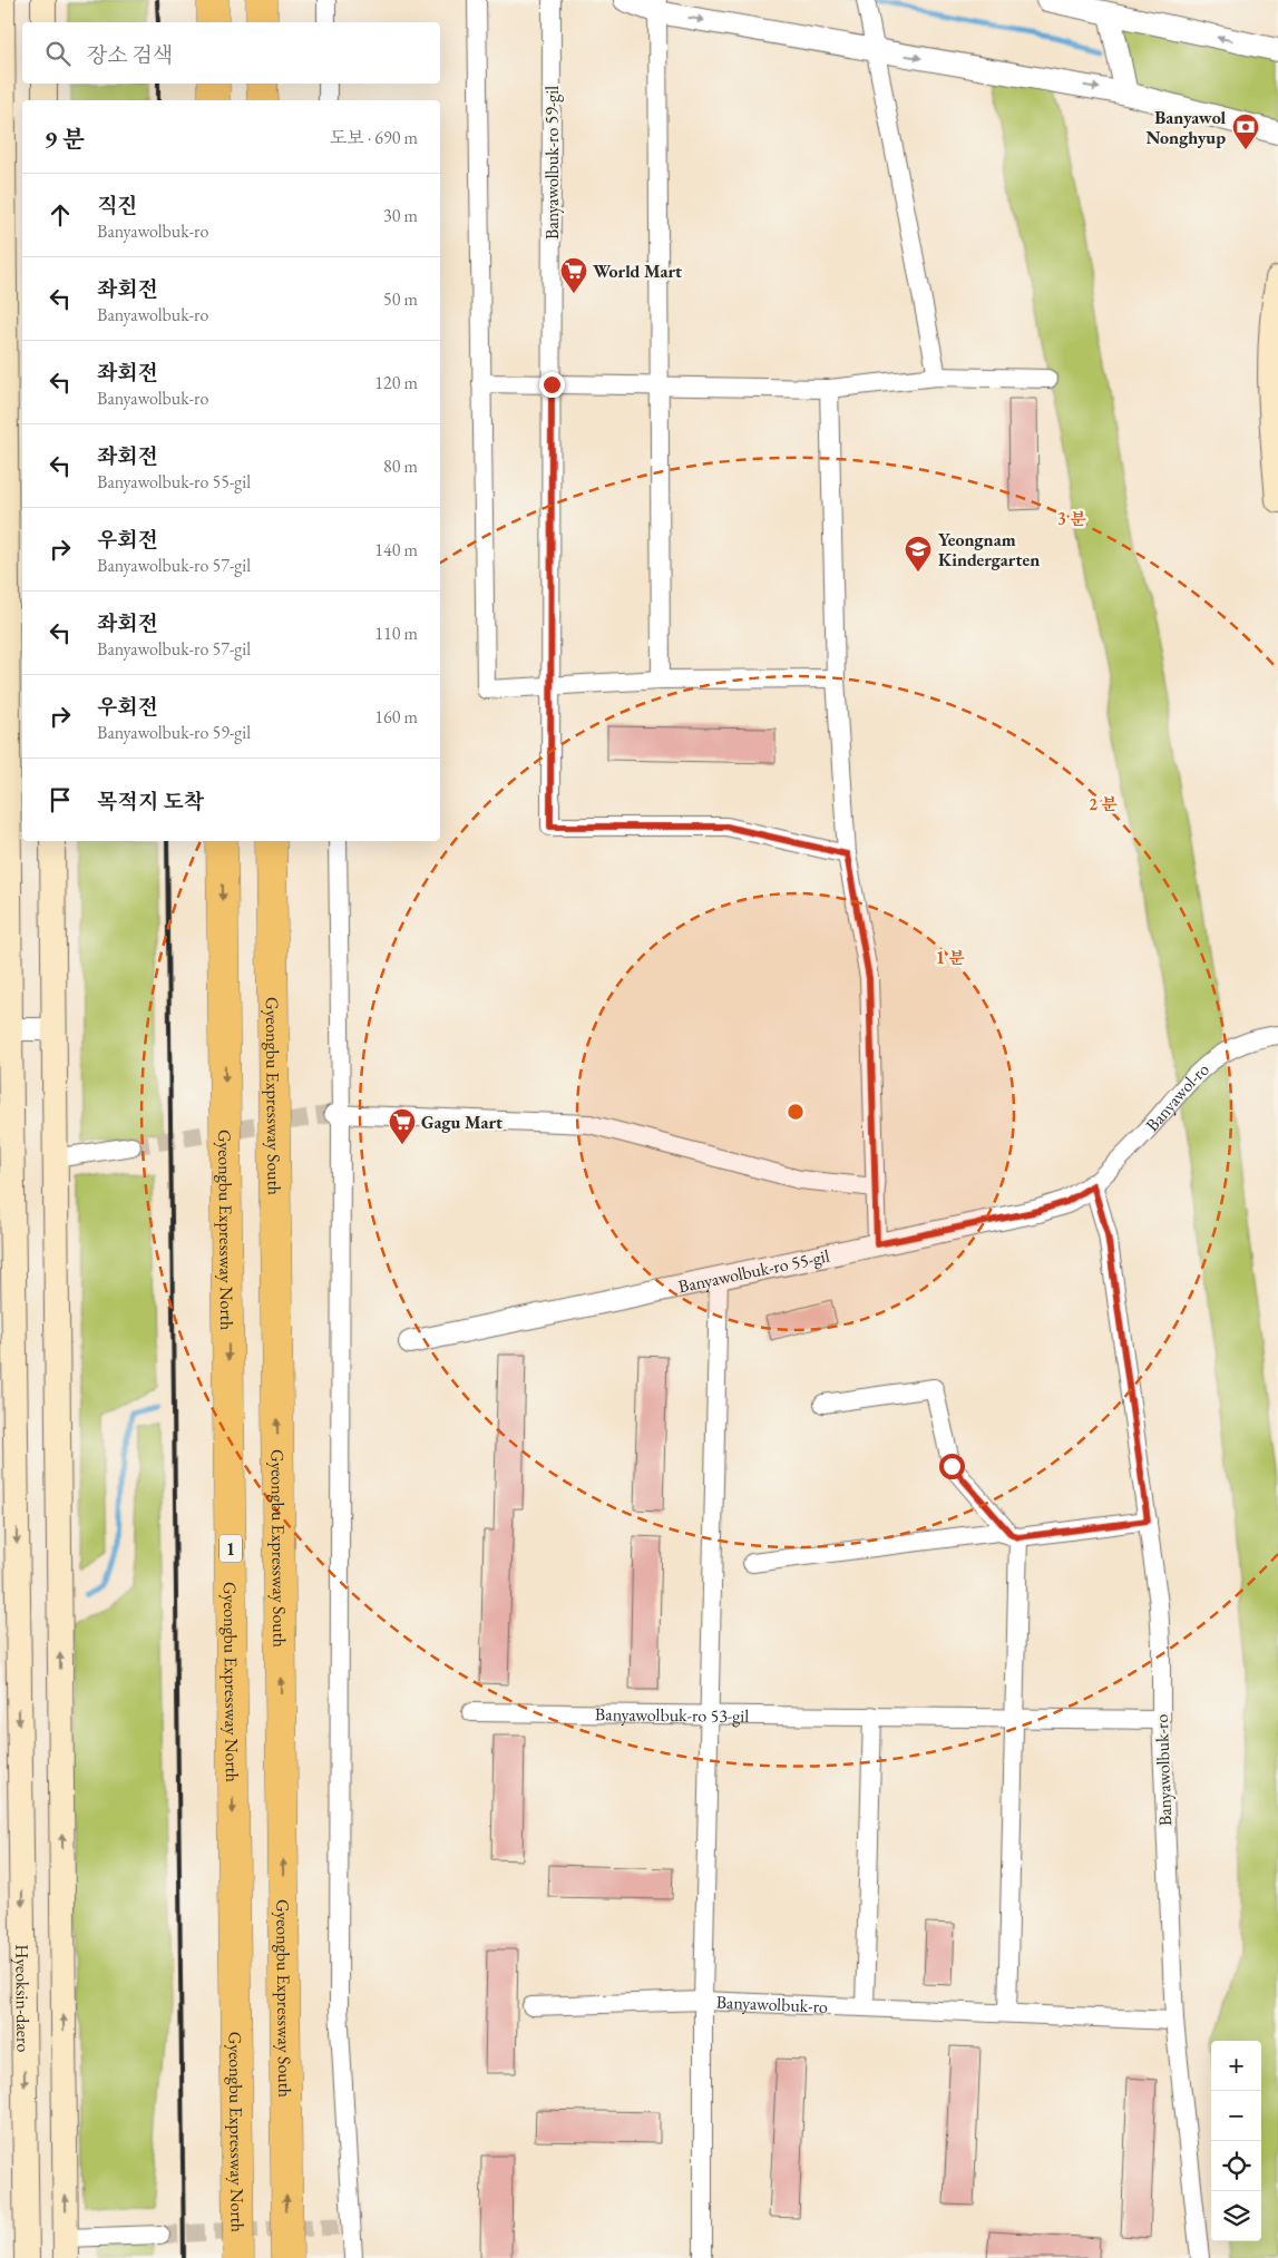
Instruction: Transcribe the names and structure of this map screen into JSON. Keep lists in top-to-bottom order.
{
  "streets": {
    "highway": ["Gyeongbu Expressway South", "Gyeongbu Expressway North", "1"],
    "main road": ["Hyeoksin-daero"],
    "street": [
      "Banyawolbuk-ro 59-gil",
      "Banyawol-ro",
      "Banyawolbuk-ro 55-gil",
      "Banyawolbuk-ro 53-gil",
      "Banyawolbuk-ro"
    ]
  },
  "crossings": [
    ["Banyawol-ro", "Banyawolbuk-ro 55-gil"],
    ["Banyawol-ro", "Banyawolbuk-ro"],
    ["Banyawolbuk-ro 55-gil", "Banyawolbuk-ro"],
    ["Banyawolbuk-ro 53-gil", "Banyawolbuk-ro"]
  ],
  "one_way": ["Gyeongbu Expressway South", "Gyeongbu Expressway North"],
  "places": {
    "bank": ["Banyawol Nonghyup"],
    "supermarket": ["World Mart", "Gagu Mart"],
    "school or university": ["Yeongnam Kindergarten"]
  },
  "page": {
    "search": "장소 검색",
    "heading": ["9 분", "도보 · 690 m"],
    "list": [
      ["직진", "Banyawolbuk-ro", "30 m"],
      ["좌회전", "Banyawolbuk-ro", "50 m"],
      ["좌회전", "Banyawolbuk-ro", "120 m"],
      ["좌회전", "Banyawolbuk-ro 55-gil", "80 m"],
      ["우회전", "Banyawolbuk-ro 57-gil", "140 m"],
      ["좌회전", "Banyawolbuk-ro 57-gil", "110 m"],
      ["우회전", "Banyawolbuk-ro 59-gil", "160 m"],
      "목적지 도착"
    ],
    "map_buttons": ["+", "−"]
  },
  "rings": ["3 분", "2 분", "1 분"]
}
